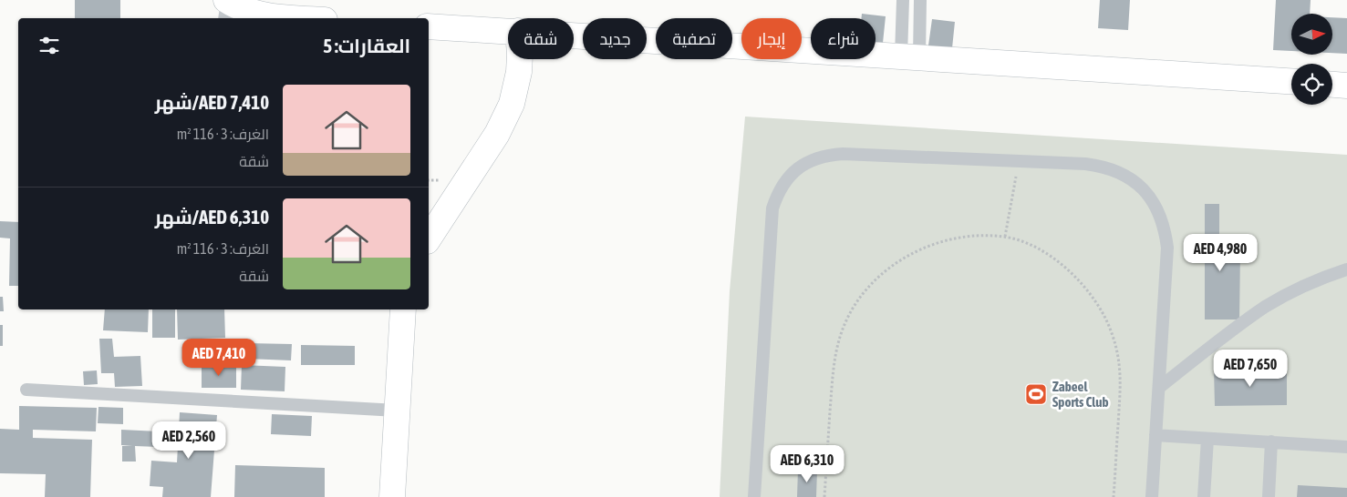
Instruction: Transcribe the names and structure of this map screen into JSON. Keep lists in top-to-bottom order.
{
  "places": {
    "sports": ["Zabeel Sports Club"]
  },
  "north": "right",
  "page": {
    "chip": [
      "شراء",
      "إيجار",
      "تصفية",
      "جديد",
      "شقة"
    ],
    "heading": "العقارات: 5",
    "list": [
      {
        "name": "AED 7,410/شهر",
        "note": "الغرف: 3 · 116 m² · شقة"
      },
      {
        "name": "AED 6,310/شهر",
        "note": "الغرف: 3 · 116 m² · شقة"
      }
    ],
    "price": [
      "AED 4,980",
      "AED 7,410",
      "AED 7,650",
      "AED 2,560",
      "AED 6,310"
    ]
  }
}
